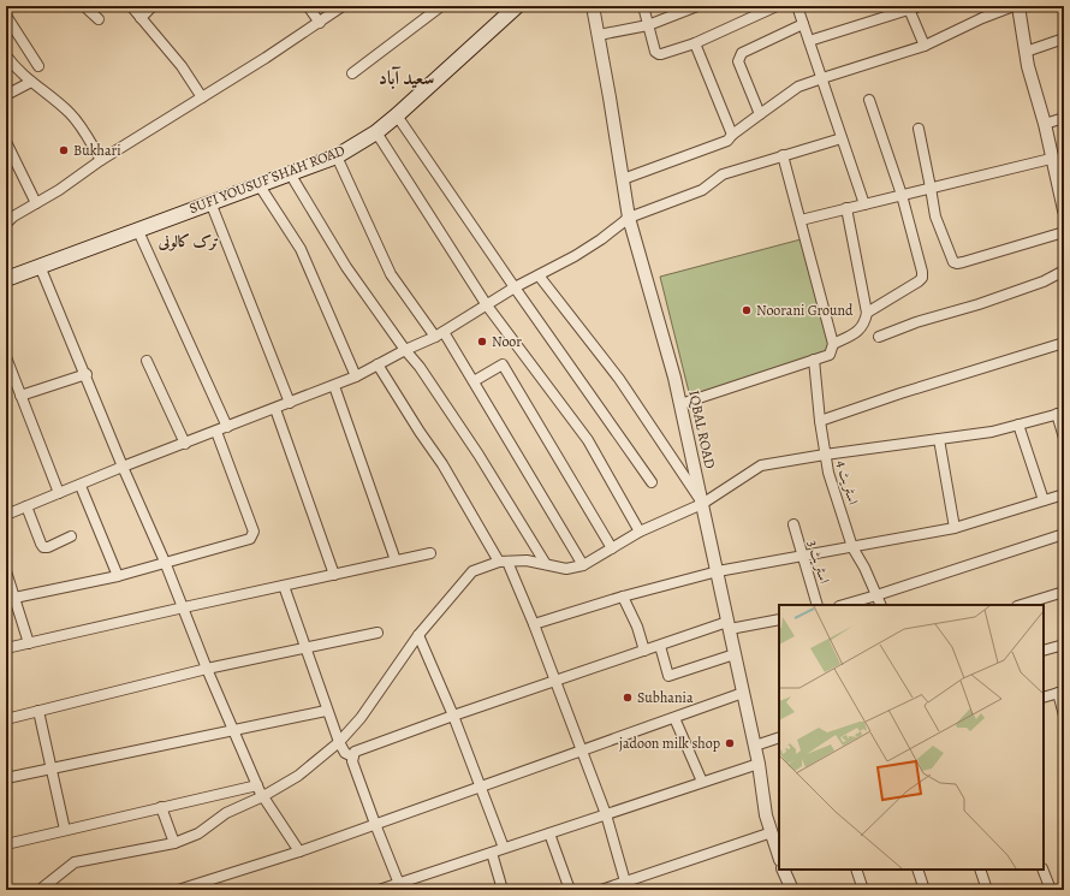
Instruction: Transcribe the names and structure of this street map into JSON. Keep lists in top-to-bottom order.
{
  "streets": {
    "main road": ["SUFI YOUSUF SHAH ROAD"],
    "street": ["IQBAL ROAD", "اسٹریٹ 4", "اسٹریٹ 3"]
  },
  "districts": ["سعید آباد", "ترک کالونی"],
  "places": [
    "Bukhari",
    "Noorani Ground",
    "Noor",
    "Subhania",
    "jadoon milk shop"
  ]
}
